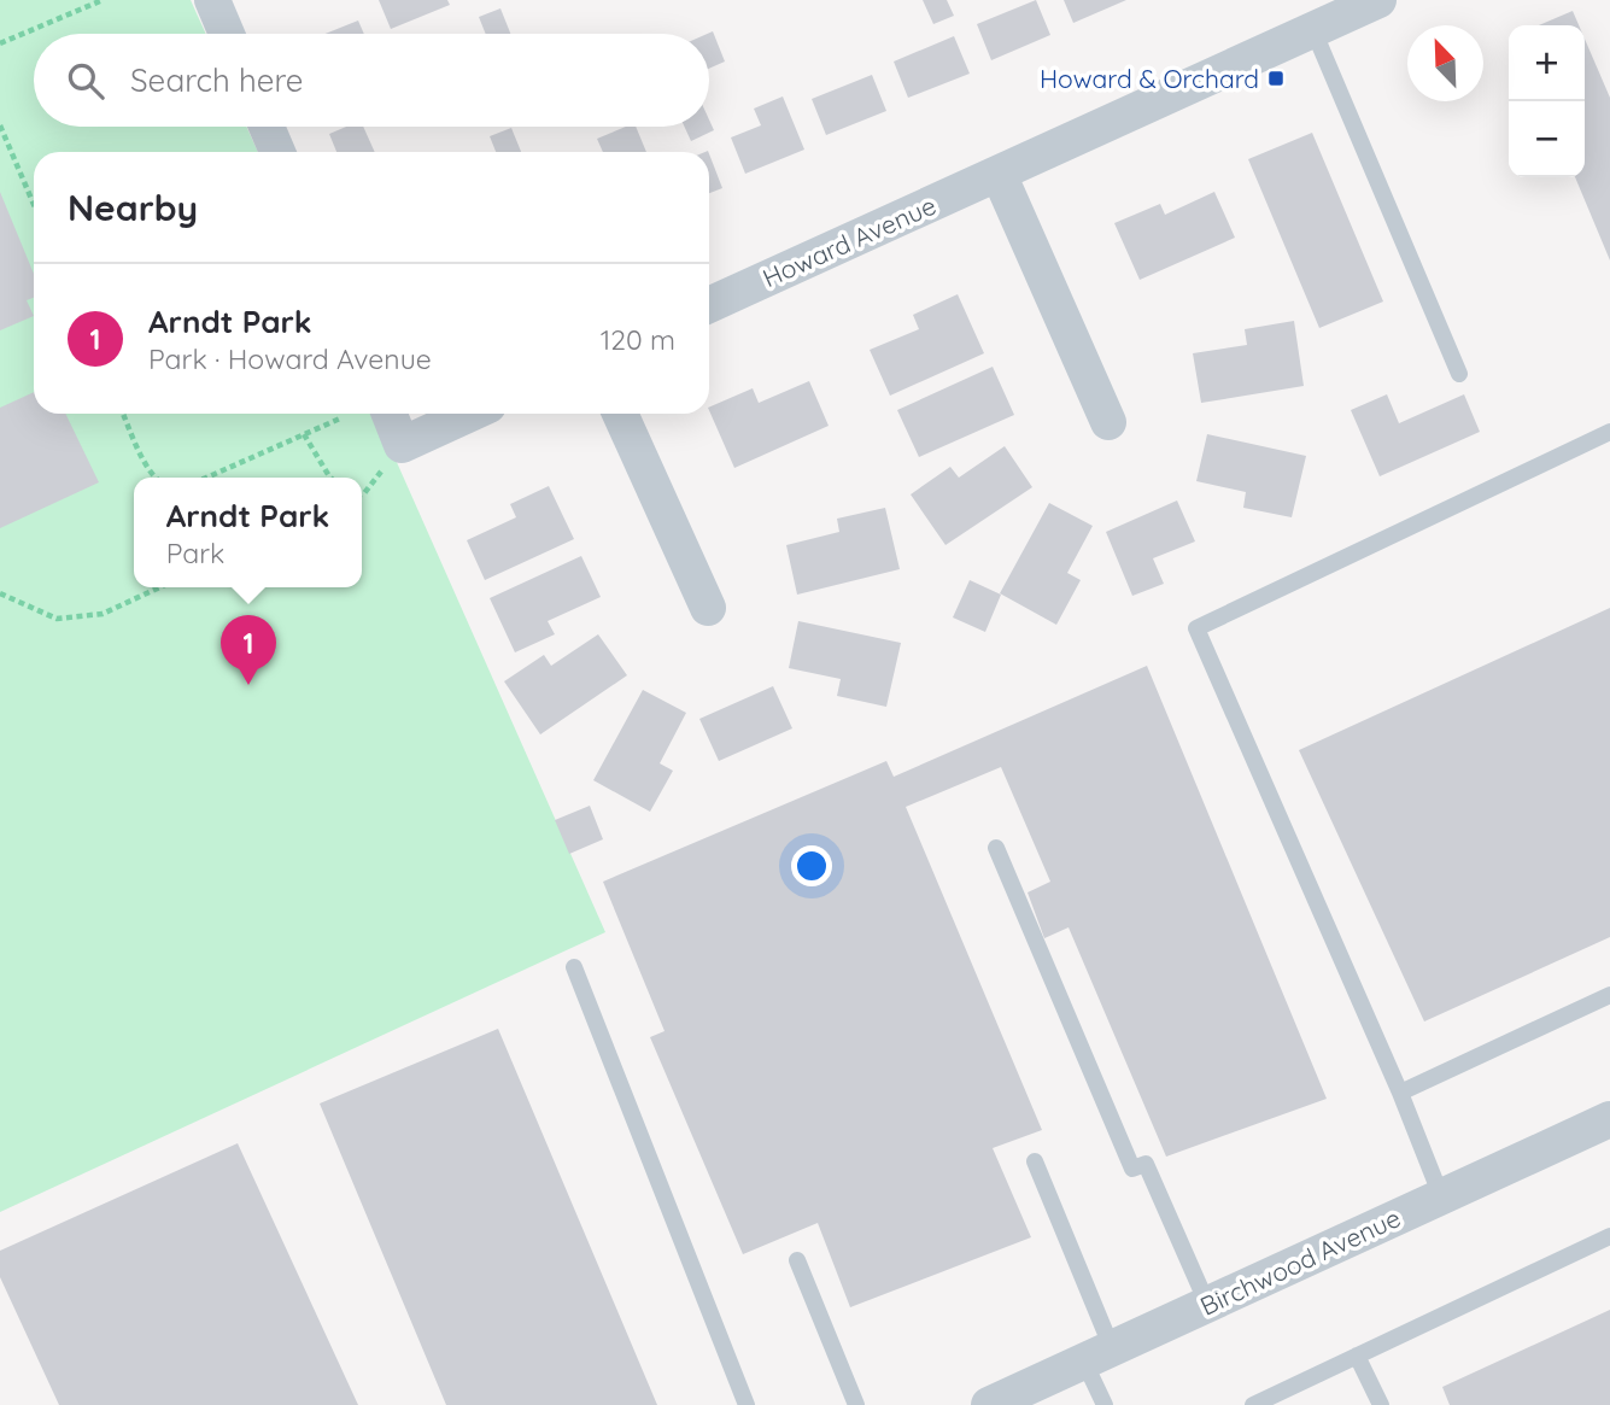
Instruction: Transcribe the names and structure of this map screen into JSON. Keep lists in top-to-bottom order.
{
  "streets": {
    "street": ["Howard Avenue", "Birchwood Avenue"]
  },
  "places": {
    "transit": ["Howard & Orchard"]
  },
  "north": "top left",
  "page": {
    "map_buttons": ["+", "−"],
    "search": "Search here",
    "heading": "Nearby",
    "list": [
      {
        "mark": "1",
        "name": "Arndt Park",
        "note": "Park · Howard Avenue",
        "value": "120 m"
      }
    ],
    "popup": ["Arndt Park", "Park"],
    "pins": "1"
  }
}
